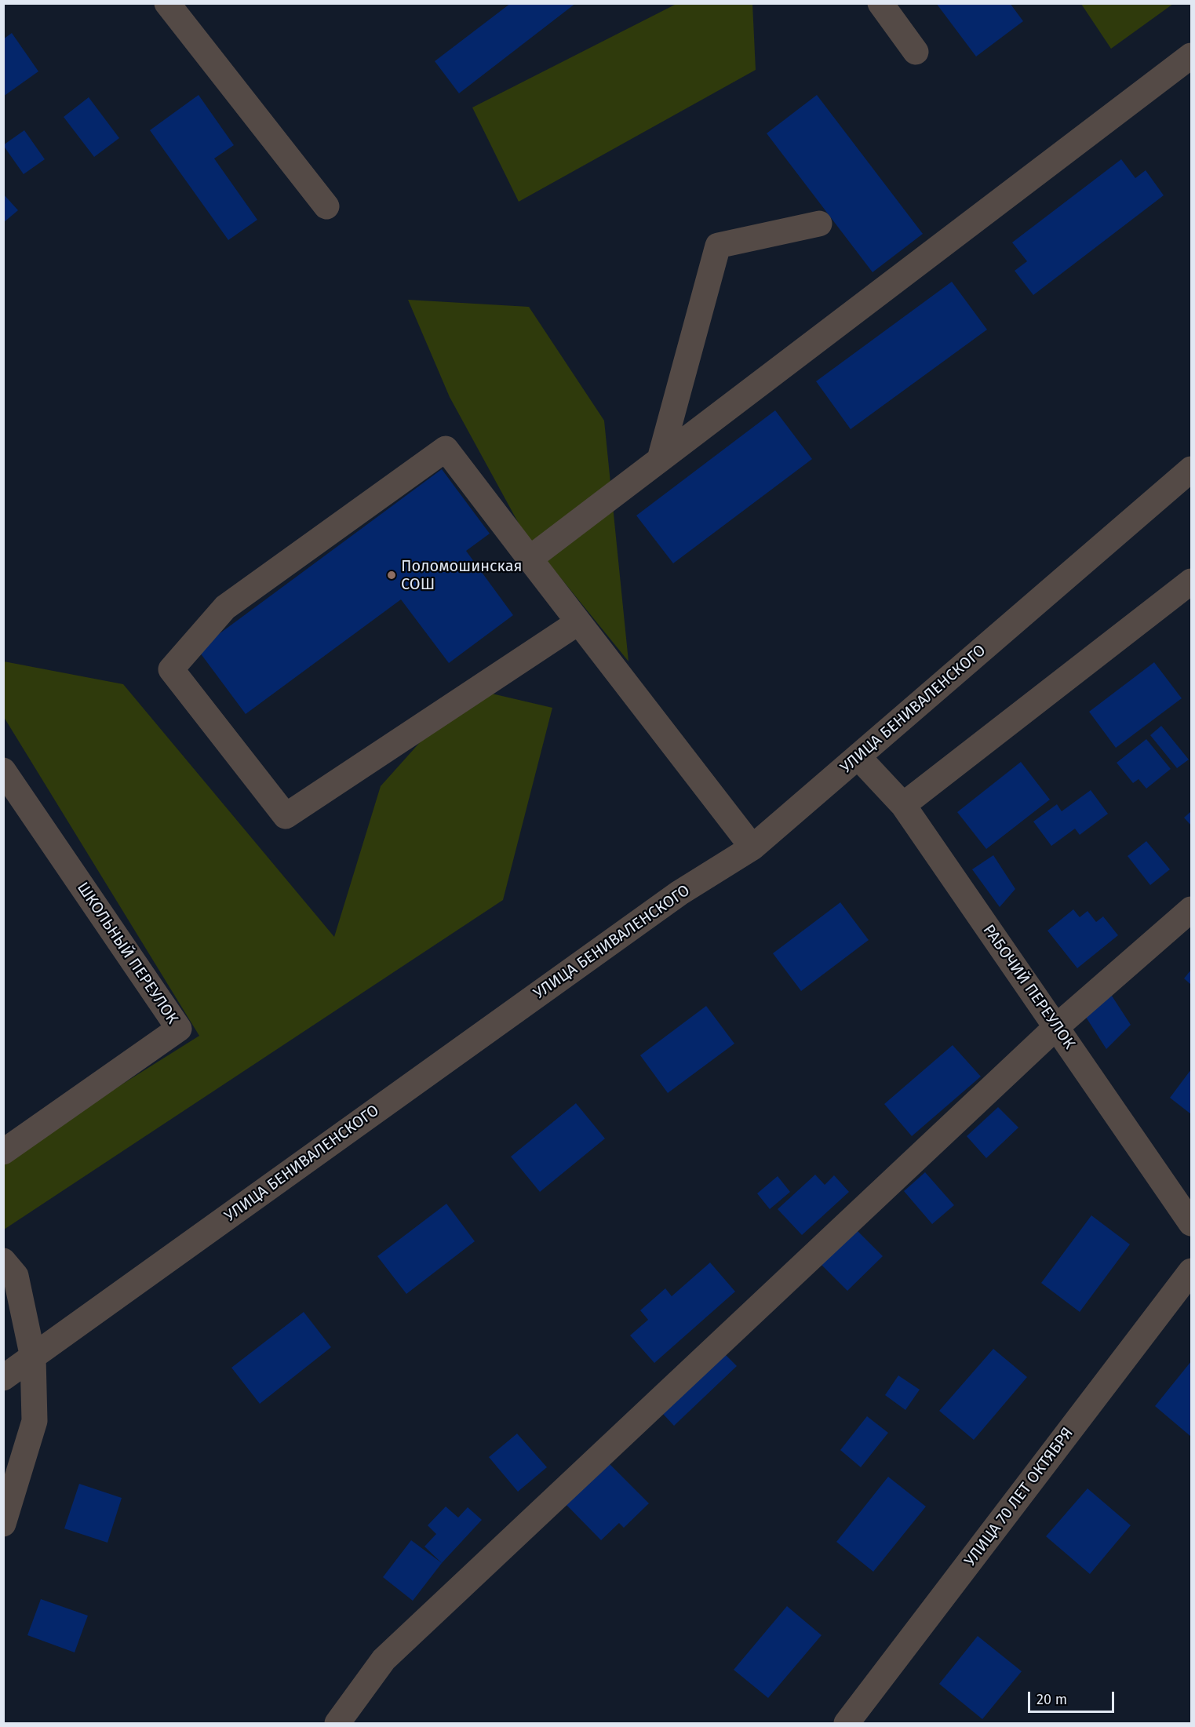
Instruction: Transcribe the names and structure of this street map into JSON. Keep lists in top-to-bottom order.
{
  "streets": {
    "street": [
      "УЛИЦА БЕНИВАЛЕНСКОГО",
      "ШКОЛЬНЫЙ ПЕРЕУЛОК",
      "РАБОЧИЙ ПЕРЕУЛОК",
      "УЛИЦА 70 ЛЕТ ОКТЯБРЯ"
    ]
  },
  "crossings": [
    ["УЛИЦА БЕНИВАЛЕНСКОГО", "РАБОЧИЙ ПЕРЕУЛОК"]
  ],
  "places": ["Поломошинская СОШ"],
  "scale_bar": "20 m"
}
